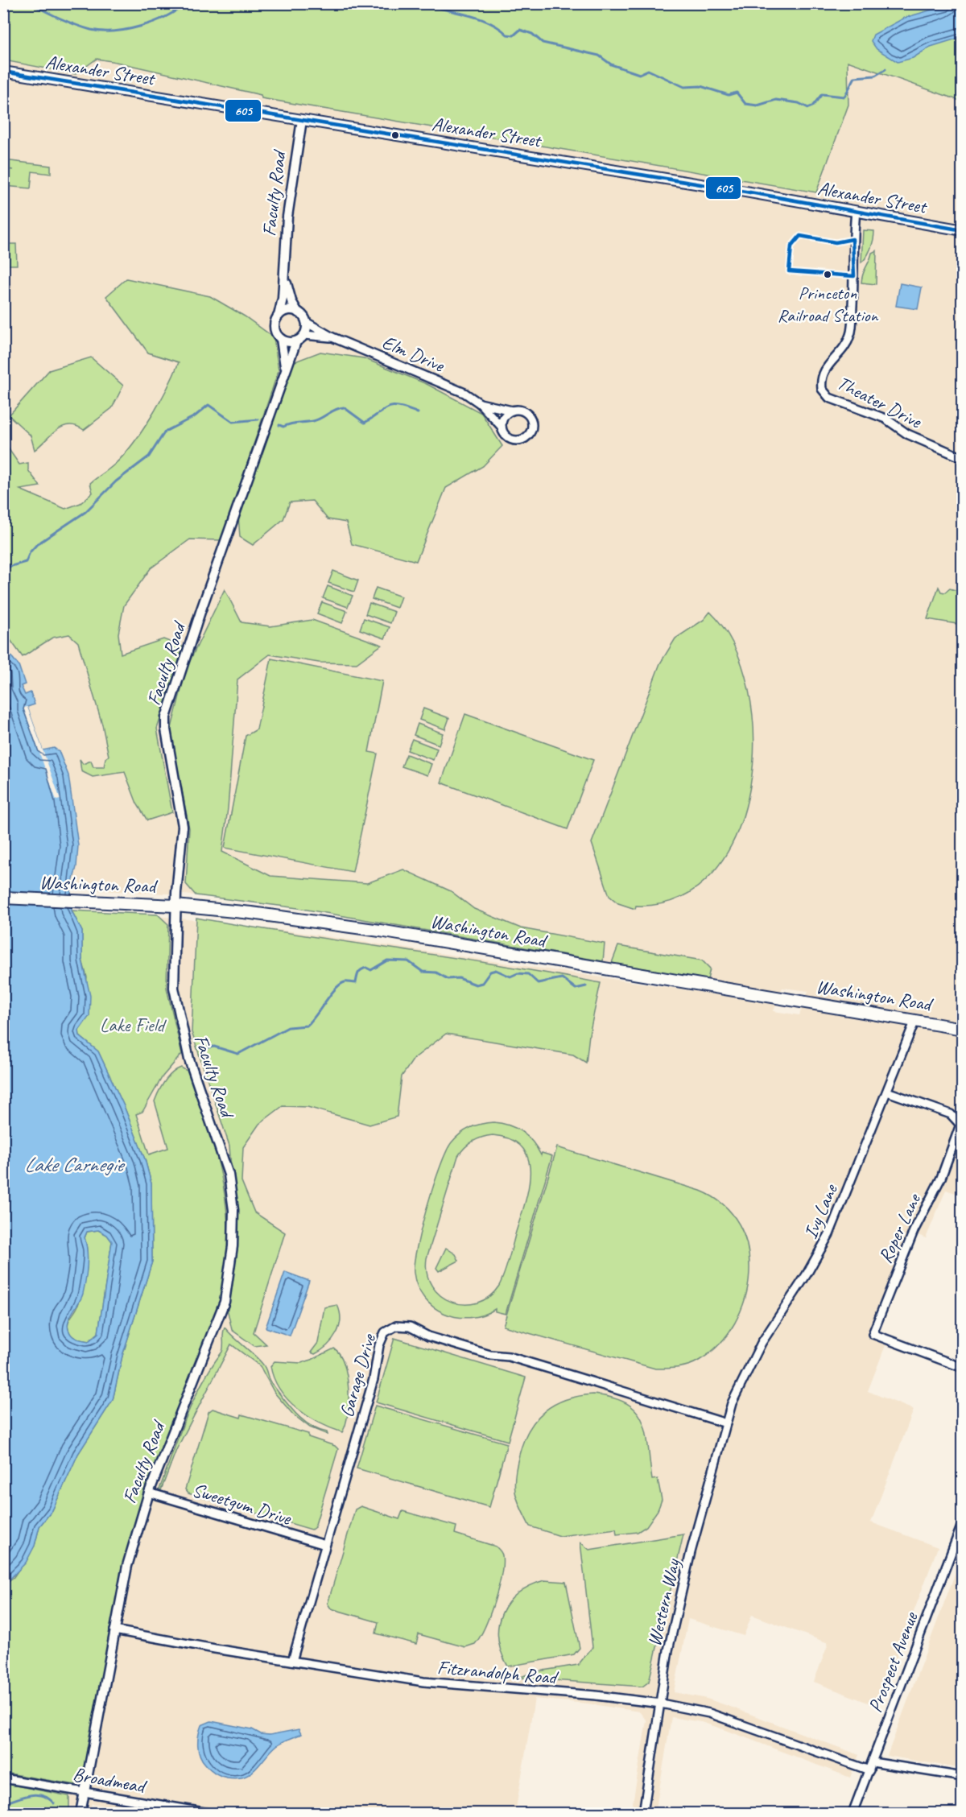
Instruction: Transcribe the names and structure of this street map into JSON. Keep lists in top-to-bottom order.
{
  "streets": {
    "main road": ["Alexander Street", "Washington Road"],
    "street": [
      "Faculty Road",
      "Elm Drive",
      "Theater Drive",
      "Ivy Lane",
      "Roper Lane",
      "Garage Drive",
      "Sweetgum Drive",
      "Western Way",
      "Prospect Avenue",
      "Fitzrandolph Road",
      "Broadmead"
    ]
  },
  "crossings": [
    ["Alexander Street", "Faculty Road"],
    ["Alexander Street", "Theater Drive"],
    ["Faculty Road", "Elm Drive"],
    ["Faculty Road", "Washington Road"],
    ["Faculty Road", "Sweetgum Drive"],
    ["Faculty Road", "Fitzrandolph Road"],
    ["Faculty Road", "Broadmead"],
    ["Washington Road", "Ivy Lane"],
    ["Ivy Lane", "Roper Lane"],
    ["Ivy Lane", "Western Way"],
    ["Garage Drive", "Sweetgum Drive"],
    ["Garage Drive", "Western Way"],
    ["Garage Drive", "Fitzrandolph Road"],
    ["Western Way", "Fitzrandolph Road"],
    ["Prospect Avenue", "Fitzrandolph Road"]
  ],
  "water": ["Lake Carnegie"],
  "parks": ["Lake Field"],
  "places": ["Princeton Railroad Station"],
  "lines": ["transit line 605"]
}
